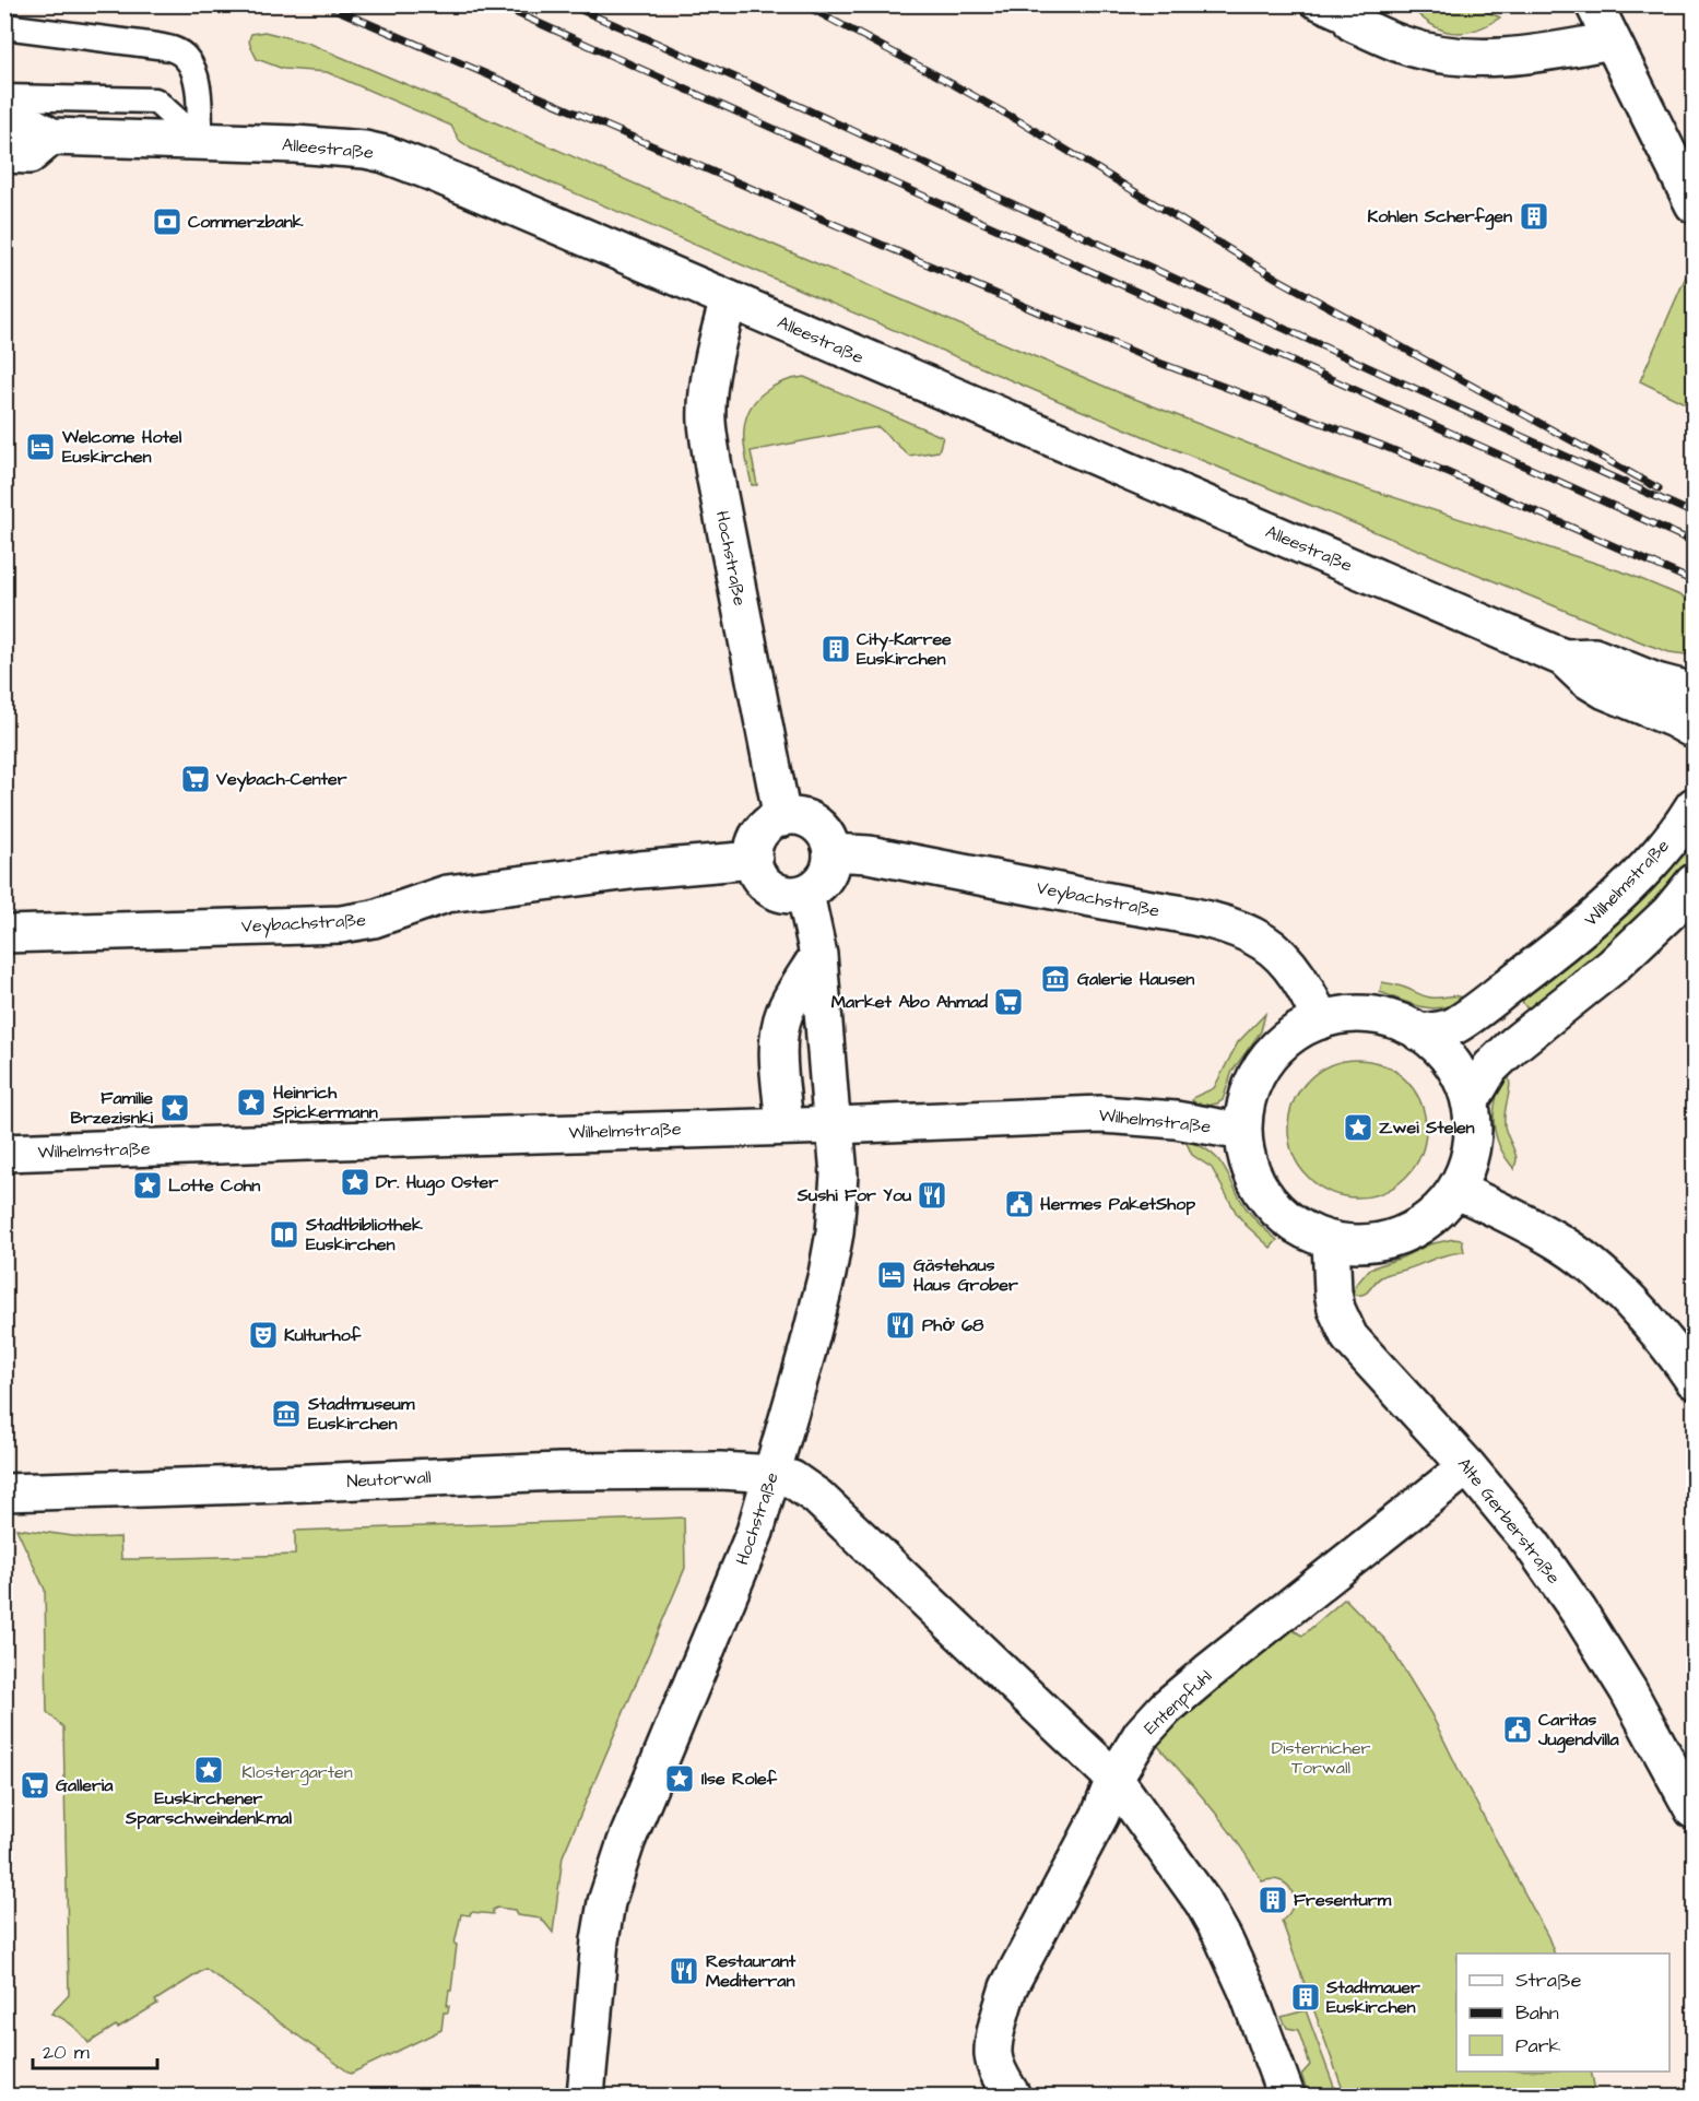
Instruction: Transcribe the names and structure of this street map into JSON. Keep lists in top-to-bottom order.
{
  "streets": {
    "street": [
      "Alleestraße",
      "Hochstraße",
      "Wilhelmstraße",
      "Veybachstraße",
      "Neutorwall",
      "Alte Gerberstraße",
      "Entenpfuhl"
    ]
  },
  "crossings": [
    ["Alleestraße", "Hochstraße"],
    ["Hochstraße", "Wilhelmstraße"],
    ["Hochstraße", "Veybachstraße"],
    ["Hochstraße", "Neutorwall"],
    ["Wilhelmstraße", "Veybachstraße"],
    ["Wilhelmstraße", "Alte Gerberstraße"],
    ["Veybachstraße", "Alte Gerberstraße"],
    ["Alte Gerberstraße", "Entenpfuhl"]
  ],
  "parks": ["Disternicher Torwall", "Klostergarten"],
  "places": {
    "building": [
      "Kohlen Scherfgen",
      "City-Karree Euskirchen",
      "Fresenturm",
      "Stadtmauer Euskirchen"
    ],
    "bank": ["Commerzbank"],
    "hotel": ["Welcome Hotel Euskirchen", "Gästehaus Haus Grober"],
    "supermarket": ["Veybach-Center", "Market Abo Ahmad", "Galleria"],
    "museum": ["Galerie Hausen", "Stadtmuseum Euskirchen"],
    "place": [
      "Heinrich Spickermann",
      "Familie Brzezisnki",
      "Zwei Stelen",
      "Dr. Hugo Oster",
      "Lotte Cohn",
      "Euskirchener Sparschweindenkmal",
      "Ilse Rolef"
    ],
    "restaurant": ["Sushi For You", "Phở 68", "Restaurant Mediterran"],
    "public building": ["Hermes PaketShop", "Caritas Jugendvilla"],
    "library": ["Stadtbibliothek Euskirchen"],
    "theatre": ["Kulturhof"]
  },
  "legend": ["Straße", "Bahn", "Park"],
  "scale_bar": "20 m"
}
